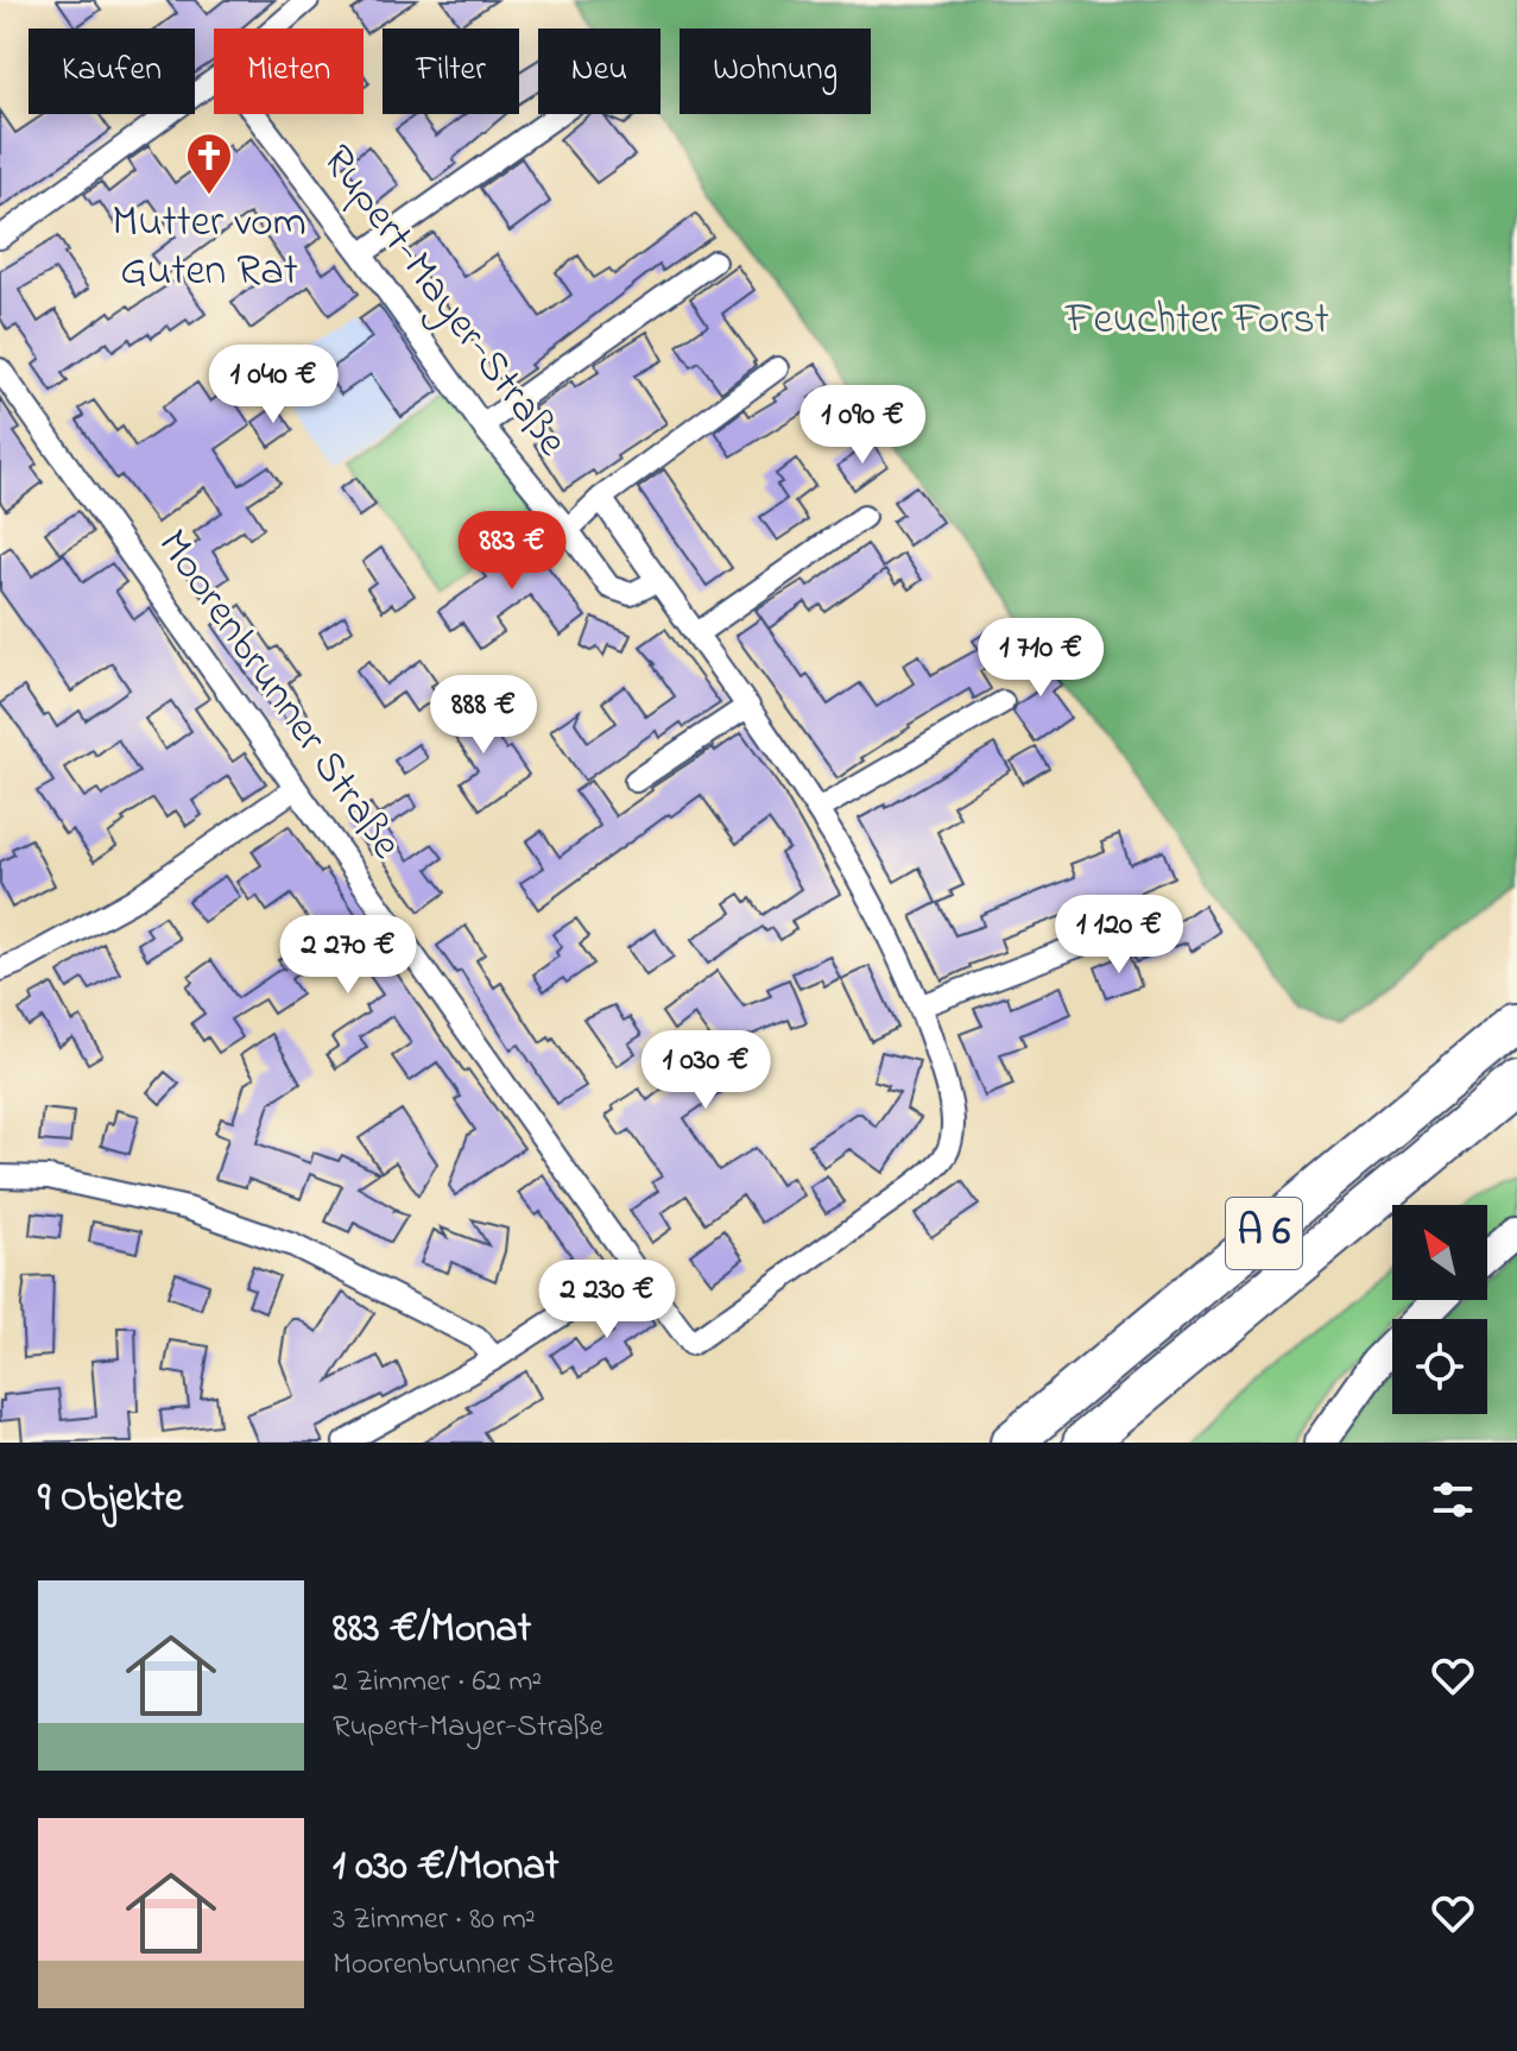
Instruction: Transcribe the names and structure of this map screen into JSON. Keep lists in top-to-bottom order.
{
  "streets": {
    "highway": ["A 6"],
    "street": ["Rupert-Mayer-Straße", "Moorenbrunner Straße"]
  },
  "parks": ["Feuchter Forst"],
  "places": {
    "church": ["Mutter vom Guten Rat"]
  },
  "north": "top left",
  "page": {
    "chip": [
      "Kaufen",
      "Mieten",
      "Filter",
      "Neu",
      "Wohnung"
    ],
    "price": [
      "1 040 €",
      "1 090 €",
      "883 €",
      "1 710 €",
      "888 €",
      "1 120 €",
      "2 270 €",
      "1 030 €",
      "2 230 €"
    ],
    "heading": "9 Objekte",
    "list": [
      {
        "name": "883 €/Monat",
        "note": "2 Zimmer · 62 m² · Rupert-Mayer-Straße"
      },
      {
        "name": "1 030 €/Monat",
        "note": "3 Zimmer · 80 m² · Moorenbrunner Straße"
      }
    ]
  }
}
